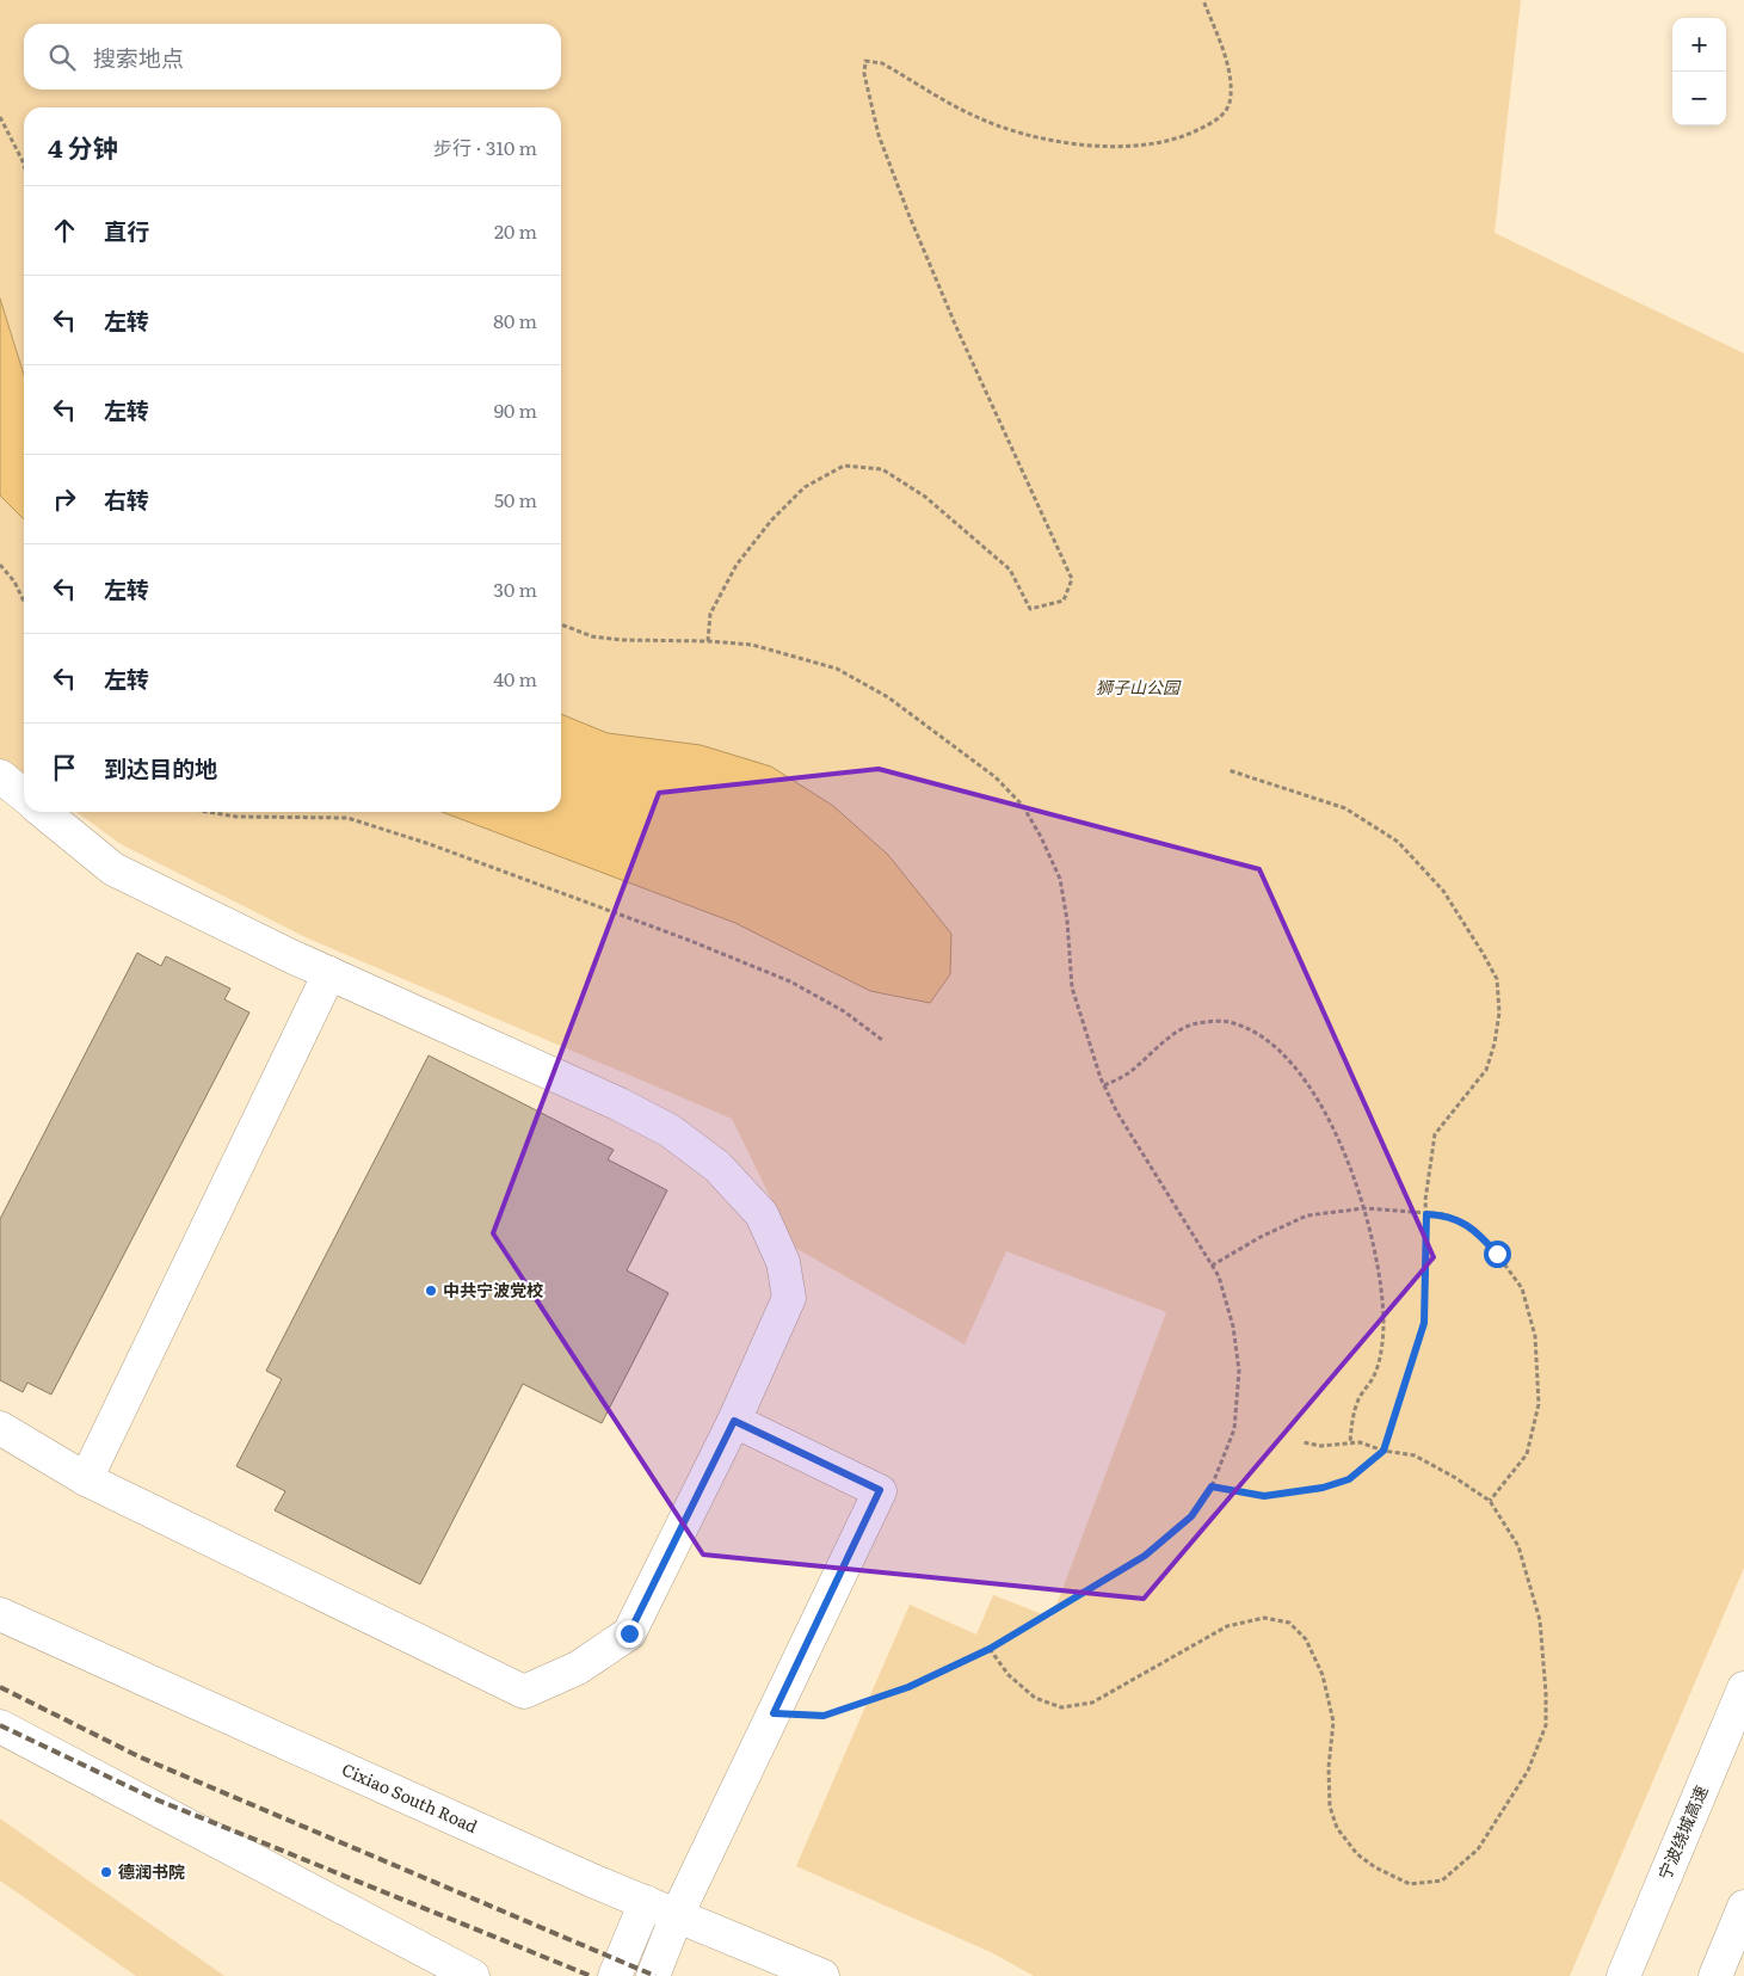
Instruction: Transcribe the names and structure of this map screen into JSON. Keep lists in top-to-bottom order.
{
  "streets": {
    "main road": ["Cixiao South Road", "宁波绕城高速"]
  },
  "parks": ["狮子山公园"],
  "places": ["中共宁波党校", "德润书院"],
  "page": {
    "map_buttons": ["+", "−"],
    "search": "搜索地点",
    "heading": ["4 分钟", "步行 · 310 m"],
    "list": [
      ["直行", "20 m"],
      ["左转", "80 m"],
      ["左转", "90 m"],
      ["右转", "50 m"],
      ["左转", "30 m"],
      ["左转", "40 m"],
      "到达目的地"
    ]
  }
}
